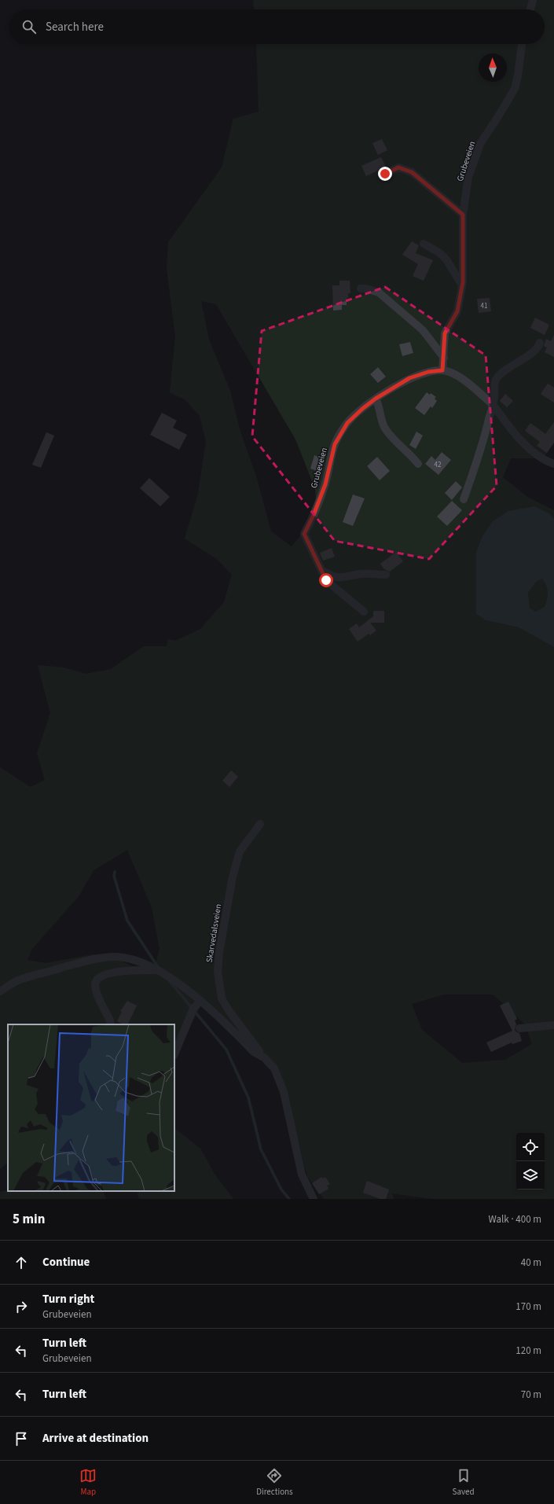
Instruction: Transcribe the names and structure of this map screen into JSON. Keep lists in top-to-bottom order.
{
  "streets": {
    "street": ["Grubeveien", "Skarvedalsveien"]
  },
  "house_numbers": ["41", "42"],
  "north": "top",
  "page": {
    "search": "Search here",
    "heading": ["5 min", "Walk · 400 m"],
    "list": [
      ["Continue", "40 m"],
      ["Turn right", "Grubeveien", "170 m"],
      ["Turn left", "Grubeveien", "120 m"],
      ["Turn left", "70 m"],
      "Arrive at destination"
    ],
    "nav": ["Map", "Directions", "Saved"]
  }
}
